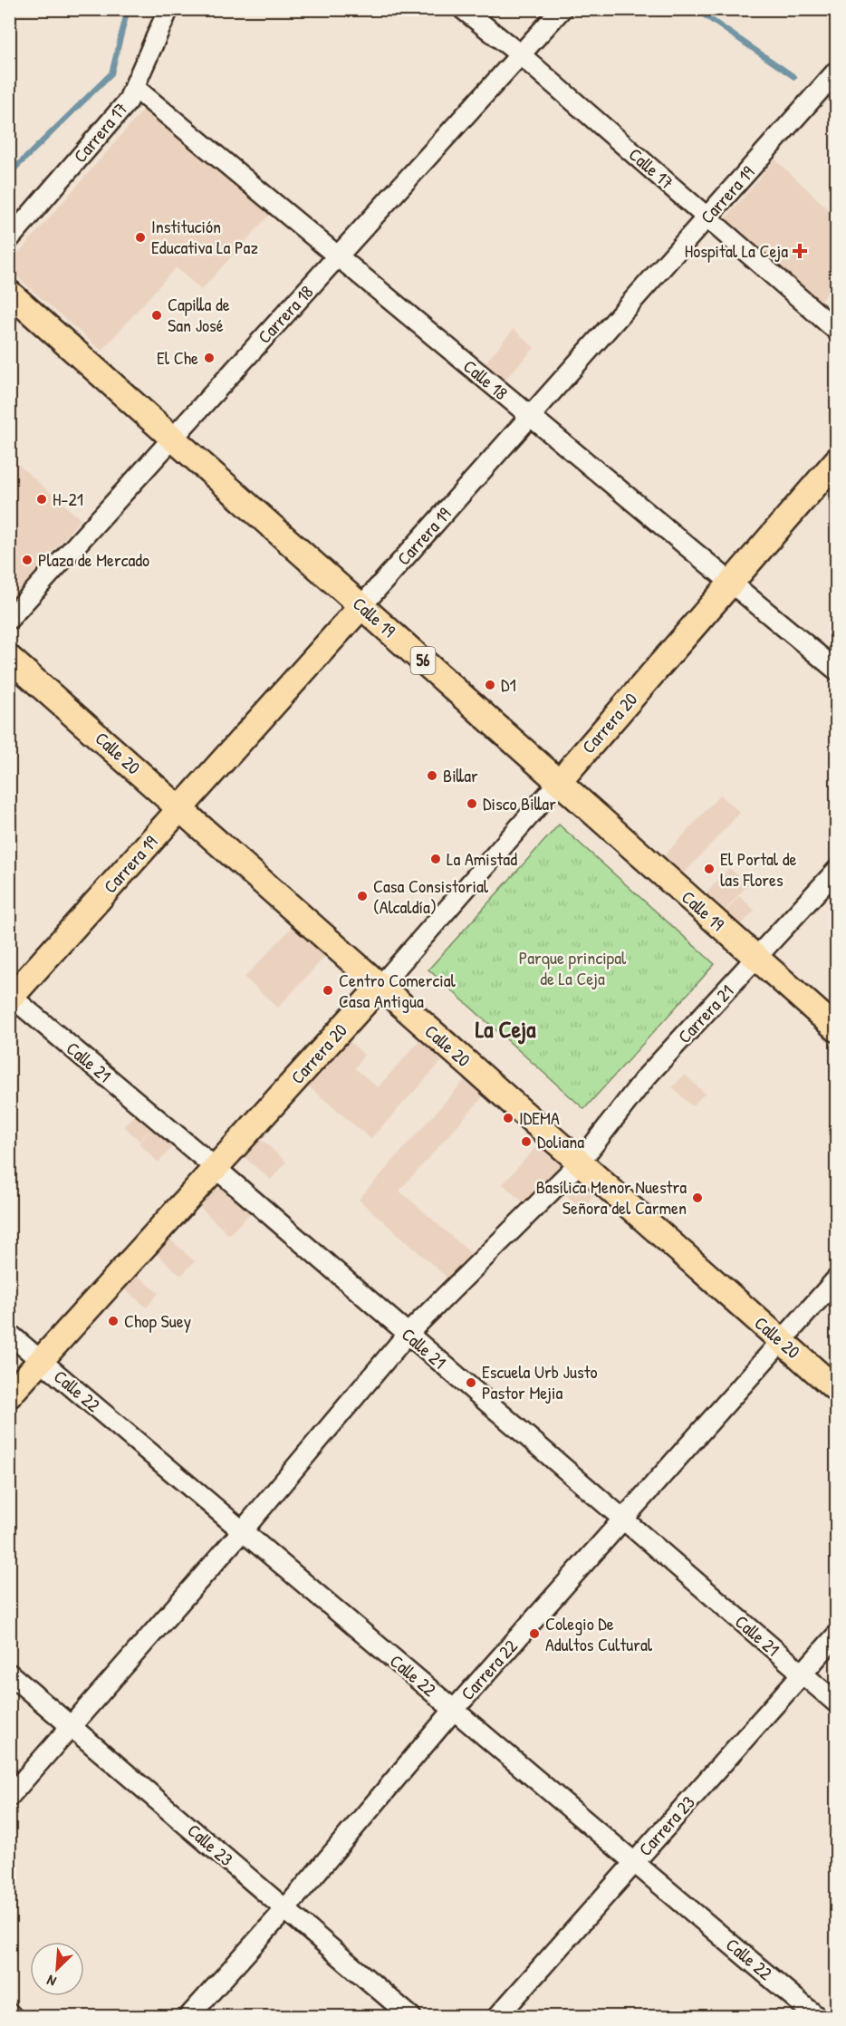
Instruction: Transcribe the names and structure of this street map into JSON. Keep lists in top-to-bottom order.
{
  "streets": {
    "main road": [
      "Carrera 19",
      "Calle 19",
      "56",
      "Carrera 20",
      "Calle 20"
    ],
    "street": [
      "Carrera 17",
      "Calle 17",
      "Carrera 18",
      "Calle 18",
      "Carrera 21",
      "Calle 21",
      "Calle 22",
      "Carrera 22",
      "Carrera 23",
      "Calle 23"
    ]
  },
  "crossings": [
    ["Carrera 17", "Calle 18"],
    ["Calle 17", "Carrera 19"],
    ["Calle 17", "Carrera 18"],
    ["Carrera 19", "Calle 18"],
    ["Carrera 19", "Calle 19"],
    ["Carrera 19", "Calle 20"],
    ["Carrera 19", "Calle 21"],
    ["Carrera 18", "Calle 18"],
    ["Carrera 18", "Calle 19"],
    ["Calle 18", "Carrera 20"],
    ["Calle 19", "Carrera 20"],
    ["Calle 19", "Carrera 21"],
    ["Carrera 20", "Calle 20"],
    ["Carrera 20", "Calle 21"],
    ["Carrera 20", "Calle 22"],
    ["Calle 20", "Carrera 21"],
    ["Calle 20", "Carrera 22"],
    ["Carrera 21", "Calle 21"],
    ["Carrera 21", "Calle 22"],
    ["Carrera 21", "Calle 23"],
    ["Calle 21", "Carrera 22"],
    ["Calle 21", "Carrera 23"],
    ["Calle 22", "Carrera 22"],
    ["Calle 22", "Carrera 23"],
    ["Carrera 22", "Calle 23"]
  ],
  "districts": ["La Ceja"],
  "parks": ["Parque principal de La Ceja"],
  "places": {
    "other": [
      "Institución Educativa La Paz",
      "Capilla de San José",
      "El Che",
      "H-21",
      "Plaza de Mercado",
      "D1",
      "Billar",
      "Disco Billar",
      "La Amistad",
      "El Portal de las Flores",
      "Casa Consistorial (Alcaldía)",
      "Centro Comercial Casa Antigua",
      "IDEMA",
      "Doliana",
      "Basílica Menor Nuestra Señora del Carmen",
      "Chop Suey",
      "Escuela Urb Justo Pastor Mejia",
      "Colegio De Adultos Cultural"
    ],
    "health": ["Hospital La Ceja"]
  },
  "north": "bottom left"
}
